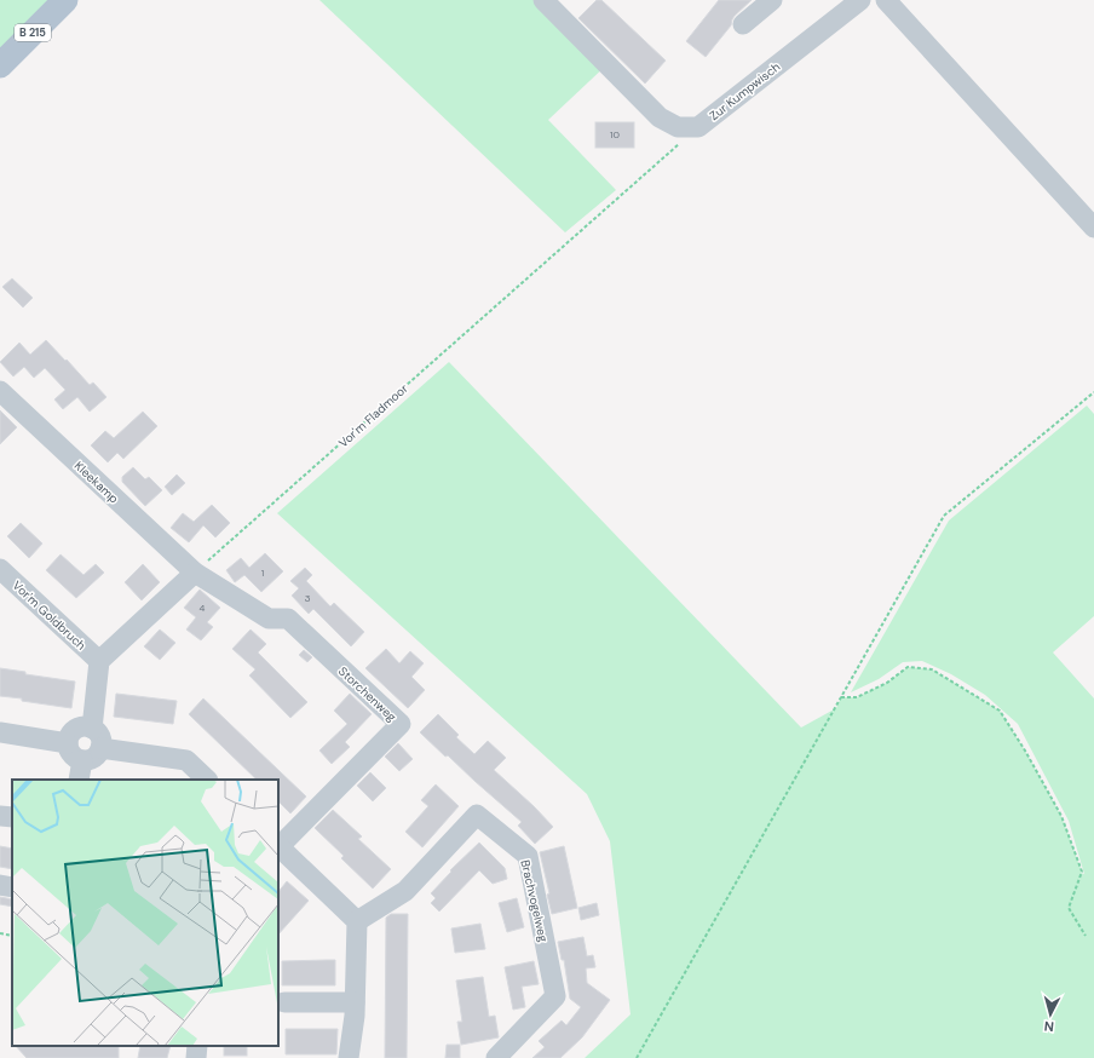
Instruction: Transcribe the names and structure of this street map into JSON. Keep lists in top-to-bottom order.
{
  "streets": {
    "main road": ["B 215"],
    "street": [
      "Zur Kumpwisch",
      "Kleekamp",
      "Vor'm Goldbruch",
      "Storchenweg",
      "Brachvogelweg"
    ],
    "path": ["Vor'm Fladmoor"]
  },
  "crossings": [
    ["Zur Kumpwisch", "Vor'm Fladmoor"],
    ["Vor'm Fladmoor", "Kleekamp"],
    ["Vor'm Fladmoor", "Storchenweg"],
    ["Kleekamp", "Storchenweg"]
  ],
  "house_numbers": [
    "10",
    "1",
    "3",
    "4"
  ],
  "north": "bottom"
}
